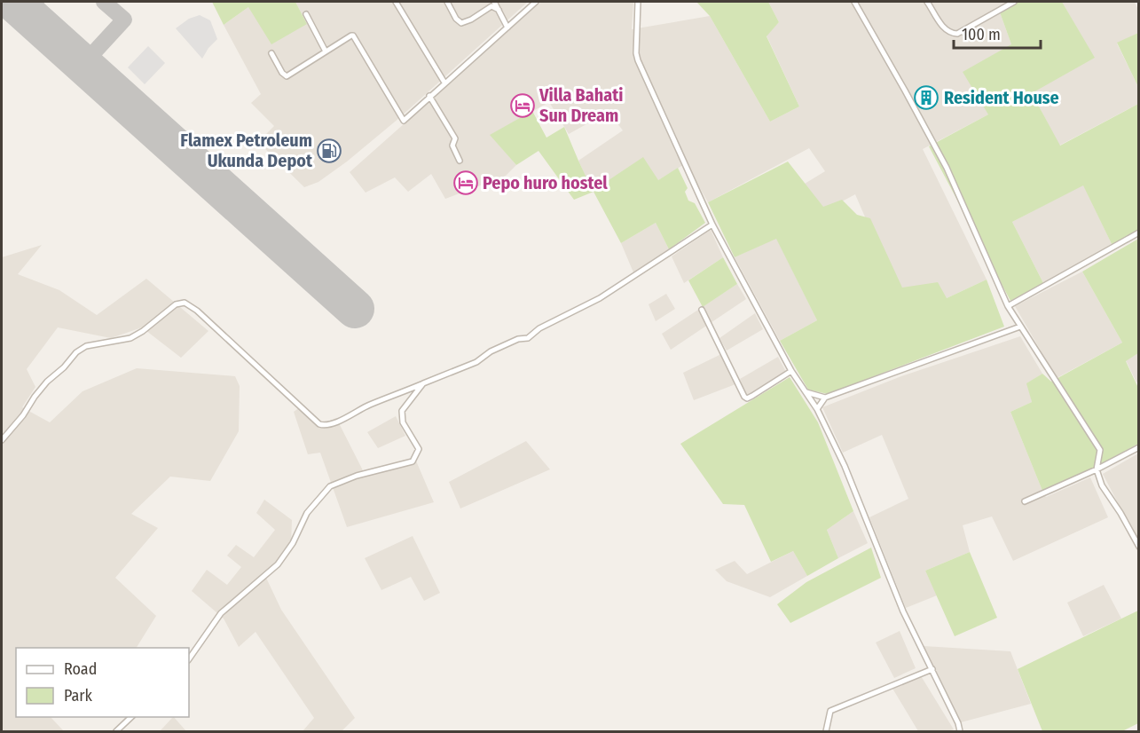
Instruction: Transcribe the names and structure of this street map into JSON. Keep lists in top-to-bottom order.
{
  "places": {
    "building": ["Resident House"],
    "hotel": ["Villa Bahati Sun Dream", "Pepo huro hostel"],
    "fuel station": ["Flamex Petroleum Ukunda Depot"]
  },
  "legend": ["Road", "Park"],
  "scale_bar": "100 m"
}
